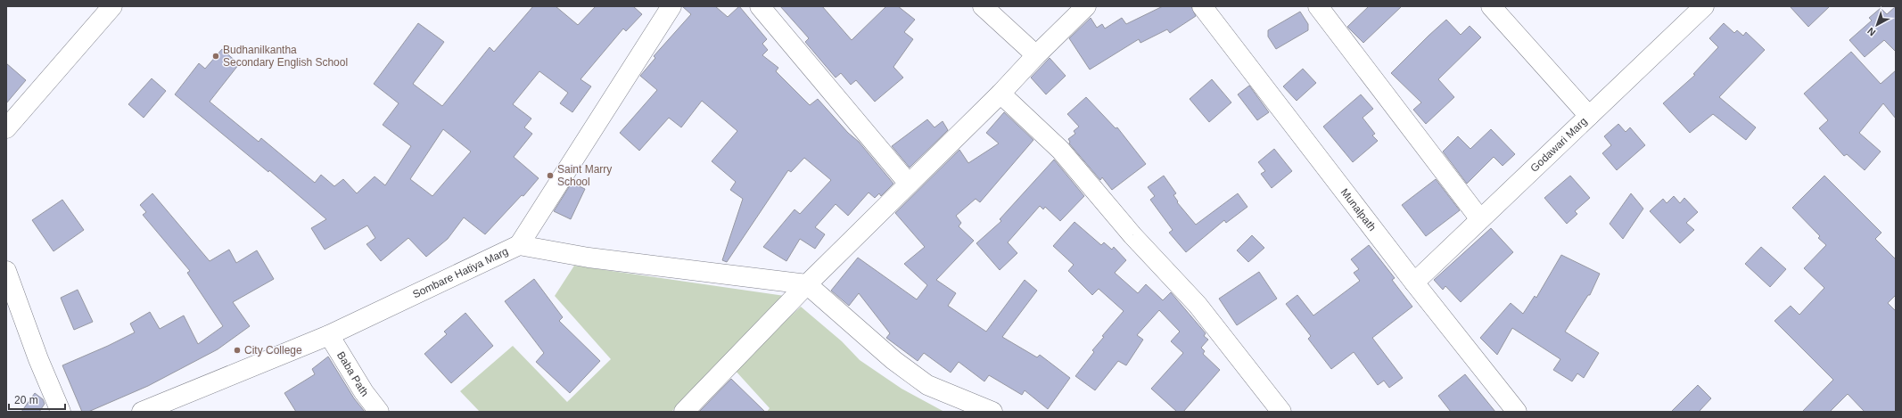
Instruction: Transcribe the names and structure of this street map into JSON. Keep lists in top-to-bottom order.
{
  "streets": {
    "street": [
      "Godawari Marg",
      "Munalpath",
      "Sombare Hatiya Marg",
      "Baba Path"
    ]
  },
  "crossings": [
    ["Godawari Marg", "Munalpath"],
    ["Sombare Hatiya Marg", "Baba Path"]
  ],
  "places": ["Budhanilkantha Secondary English School", "Saint Marry School", "City College"],
  "scale_bar": "20 m",
  "north": "bottom left"
}
